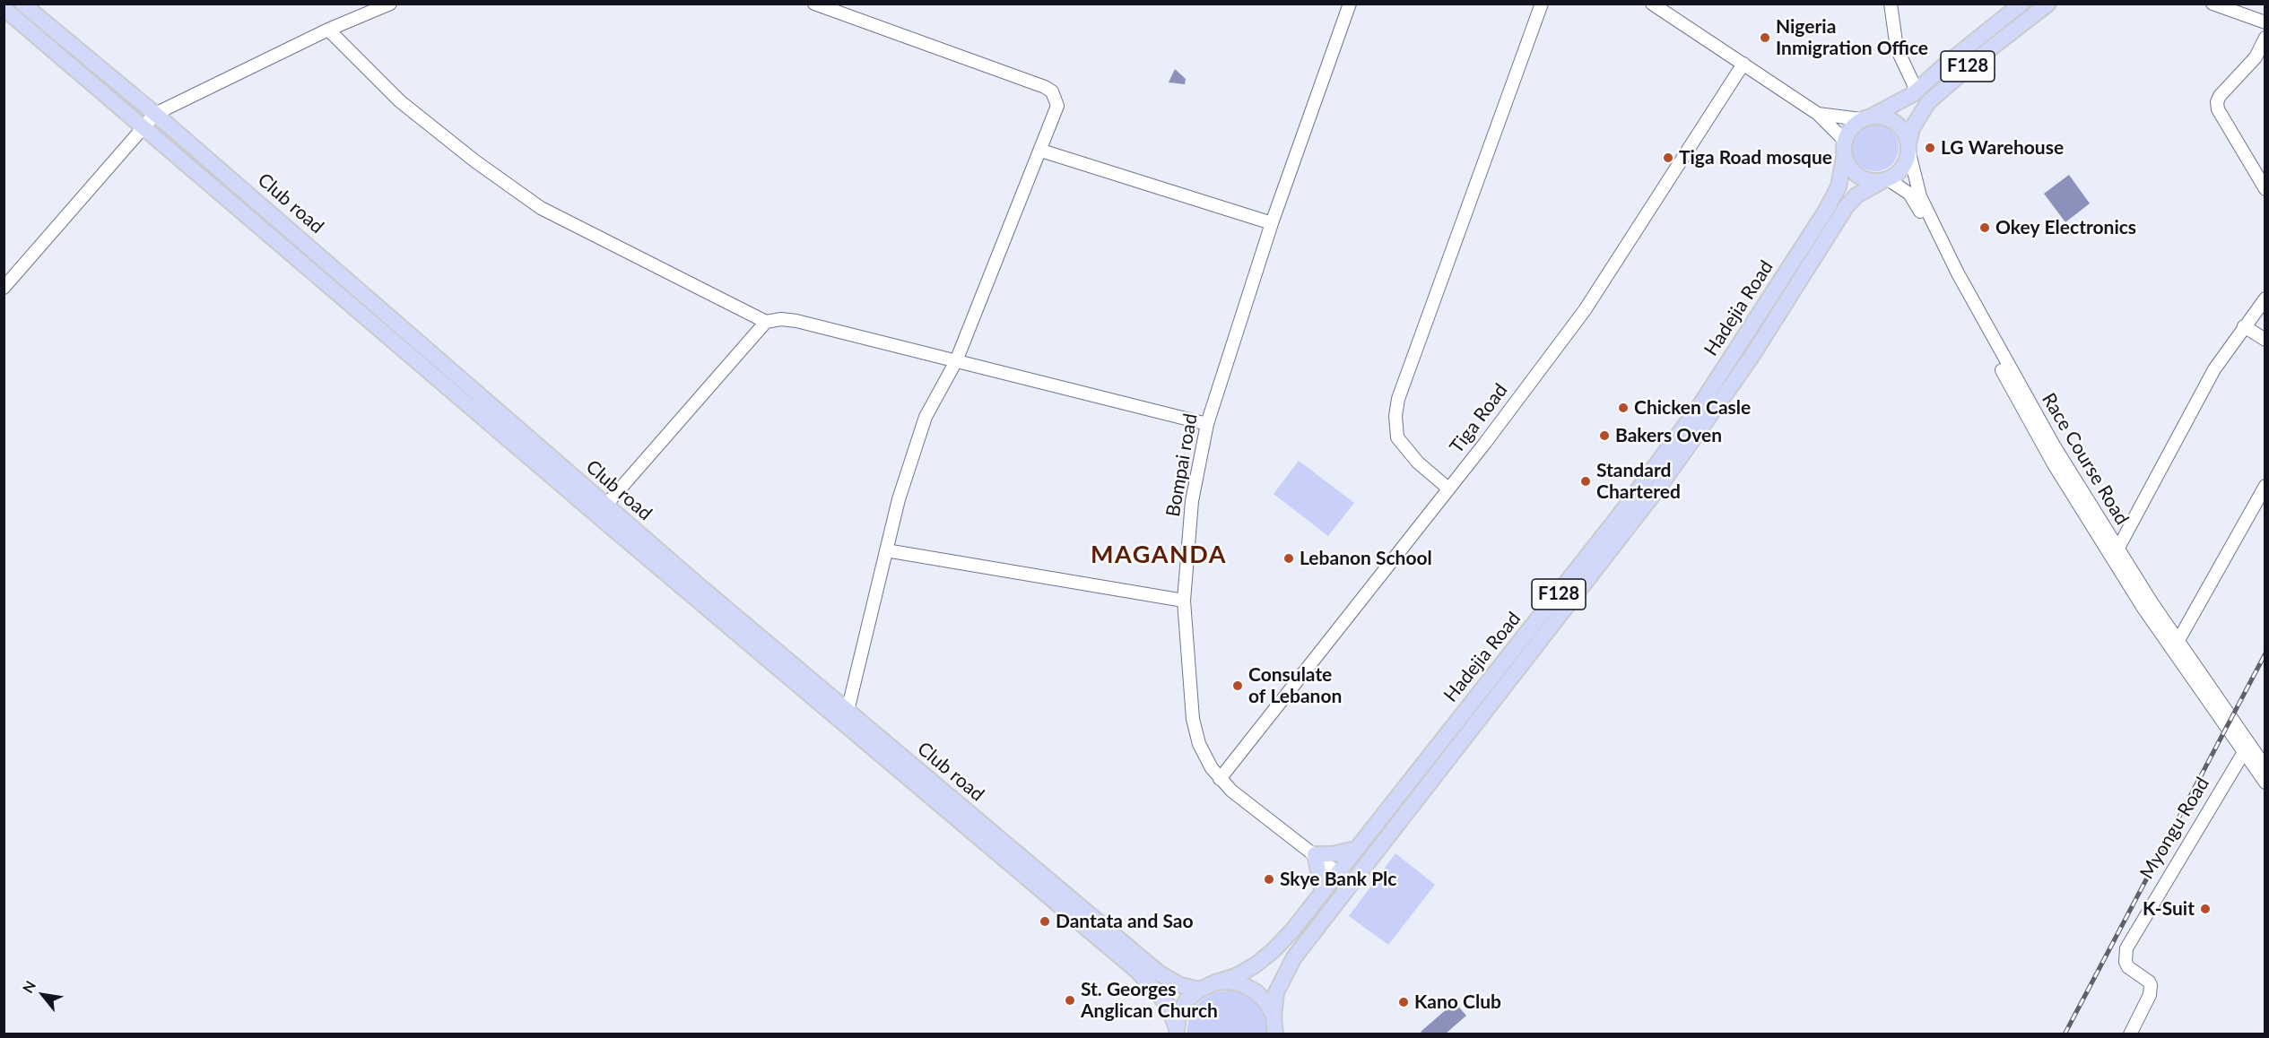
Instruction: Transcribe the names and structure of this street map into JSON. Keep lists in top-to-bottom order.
{
  "streets": {
    "main road": ["F128", "Club road", "Hadejia Road"],
    "street": [
      "Tiga Road",
      "Race Course Road",
      "Bompai road",
      "Myongu Road"
    ]
  },
  "crossings": [
    ["F128", "Club road"],
    ["F128", "Hadejia Road"],
    ["F128", "Race Course Road"],
    ["Hadejia Road", "Race Course Road"],
    ["Hadejia Road", "Bompai road"],
    ["Tiga Road", "Bompai road"],
    ["Race Course Road", "Myongu Road"]
  ],
  "districts": ["MAGANDA"],
  "places": [
    "Nigeria Inmigration Office",
    "LG Warehouse",
    "Tiga Road mosque",
    "Okey Electronics",
    "Chicken Casle",
    "Bakers Oven",
    "Standard Chartered",
    "Lebanon School",
    "Consulate of Lebanon",
    "Skye Bank Plc",
    "K-Suit",
    "Dantata and Sao",
    "St. Georges Anglican Church",
    "Kano Club"
  ],
  "north": "top left"
}
